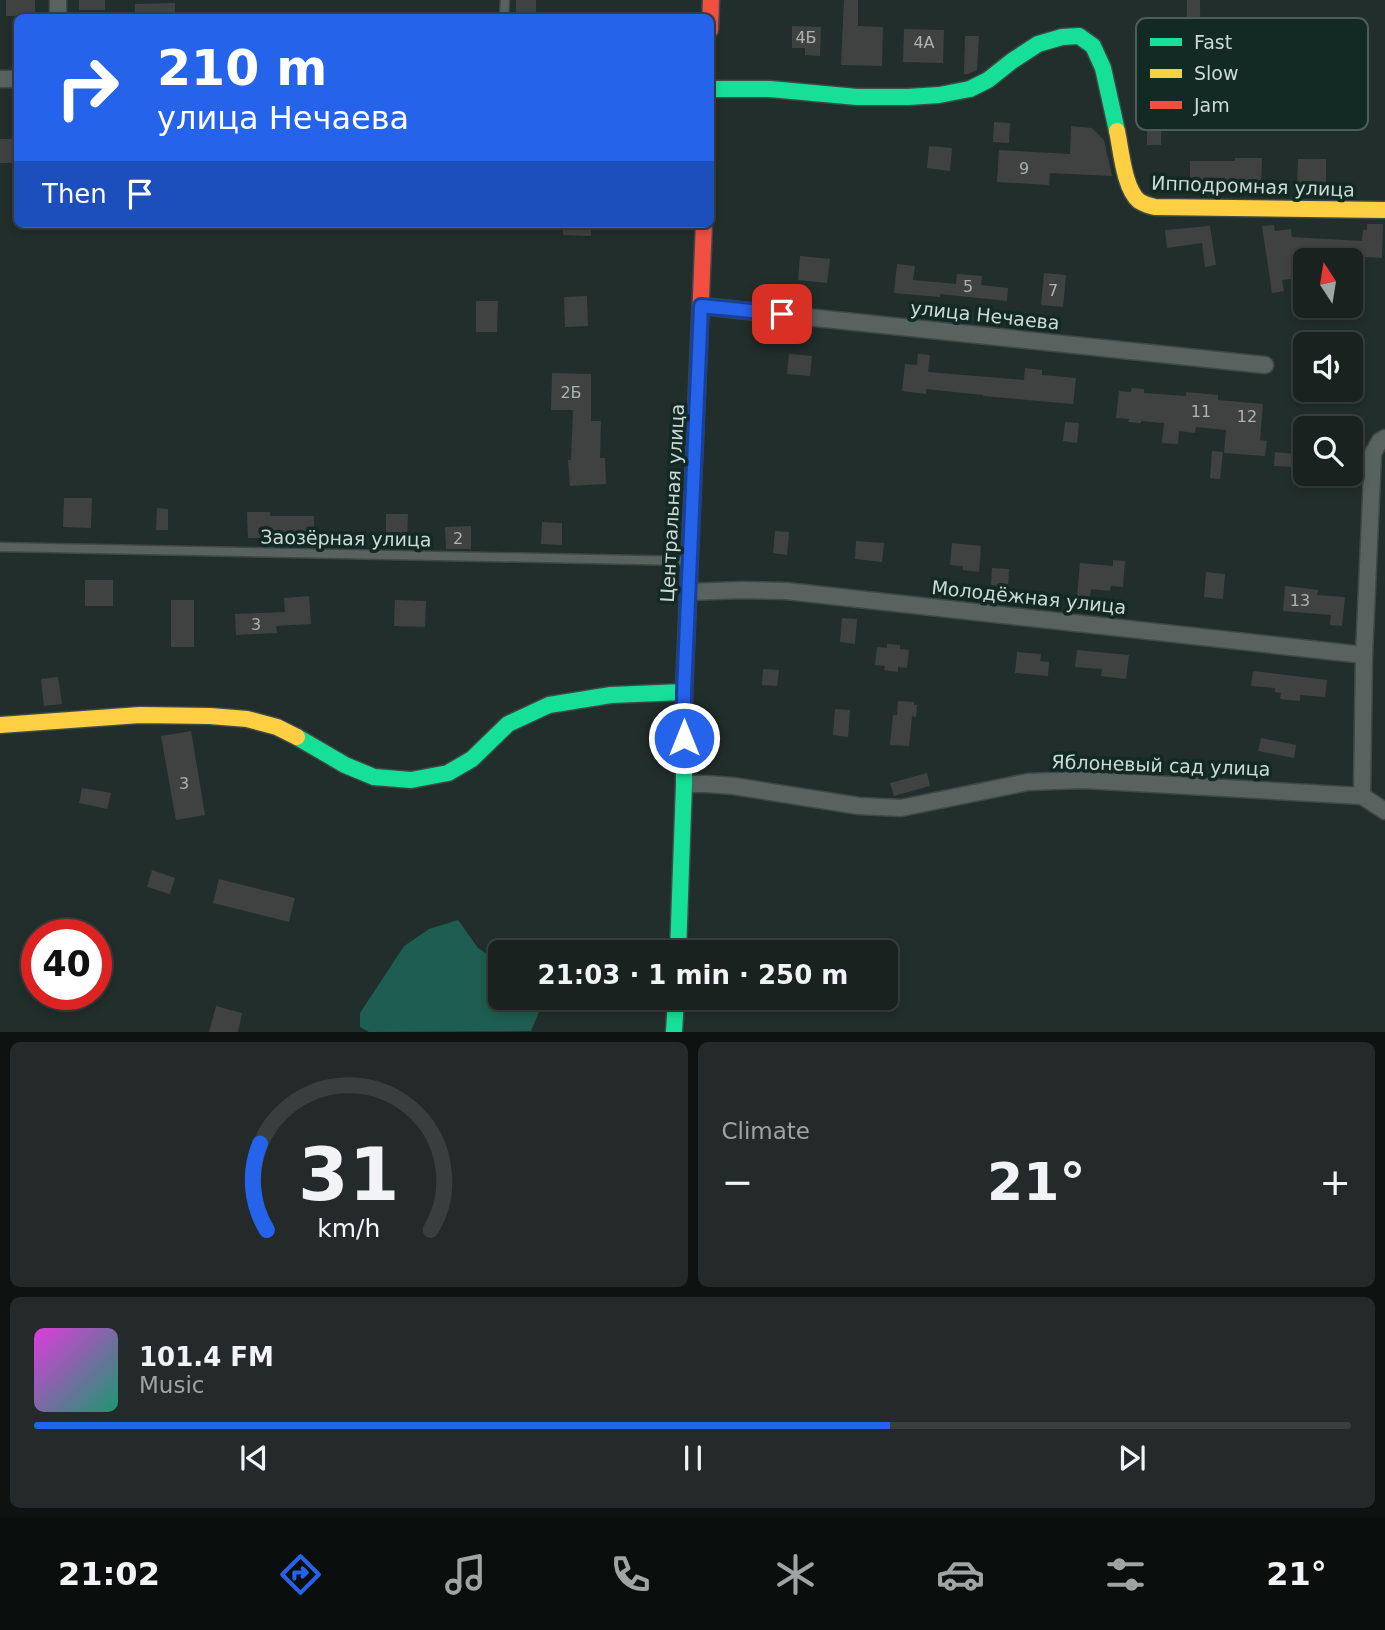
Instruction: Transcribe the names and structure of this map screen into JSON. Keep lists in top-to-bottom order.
{
  "streets": {
    "street": [
      "Ипподромная улица",
      "улица Нечаева",
      "Центральная улица",
      "Молодёжная улица",
      "Яблоневый сад улица"
    ],
    "lane": ["Заозёрная улица"]
  },
  "crossings": [
    ["улица Нечаева", "Центральная улица"],
    ["Центральная улица", "Заозёрная улица"],
    ["Центральная улица", "Молодёжная улица"],
    ["Центральная улица", "Яблоневый сад улица"]
  ],
  "house_numbers": [
    "4Б",
    "4А",
    "9",
    "5",
    "7",
    "2Б",
    "11",
    "12",
    "2",
    "13",
    "3",
    "3"
  ],
  "legend": ["Fast", "Slow", "Jam"],
  "north": "top",
  "page": {
    "turn": ["210 m", "улица Нечаева"],
    "then": "Then",
    "limit": "40",
    "trip": "21:03 · 1 min · 250 m",
    "tile": "Climate",
    "heat": ["−", "21°", "+"],
    "song": ["101.4 FM", "Music"],
    "tabs": ["21:02", "21°"],
    "gauge": ["31", "km/h"]
  }
}
